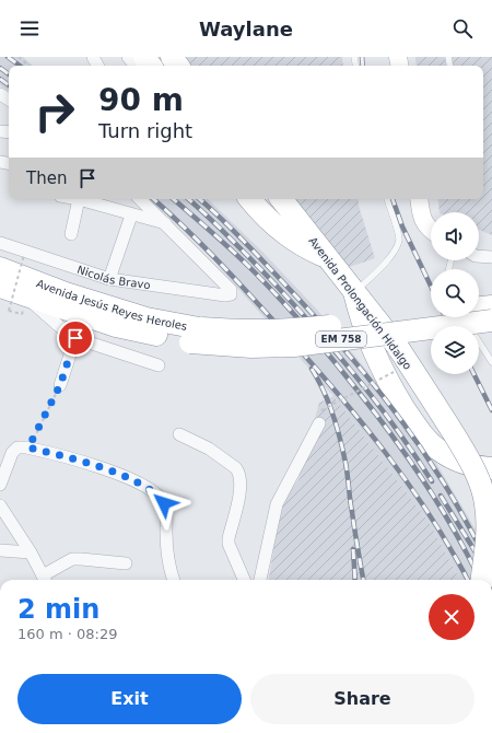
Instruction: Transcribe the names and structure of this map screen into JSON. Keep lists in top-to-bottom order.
{
  "streets": {
    "highway": ["Avenida Prolongación Hidalgo", "Avenida Jesús Reyes Heroles", "EM 758"],
    "street": ["Nicolás Bravo"]
  },
  "page": {
    "header": "Waylane",
    "turn": ["90 m", "Turn right"],
    "then": "Then",
    "heading": ["2 min", "160 m · 08:29"],
    "buttons": ["Exit", "Share"]
  }
}
